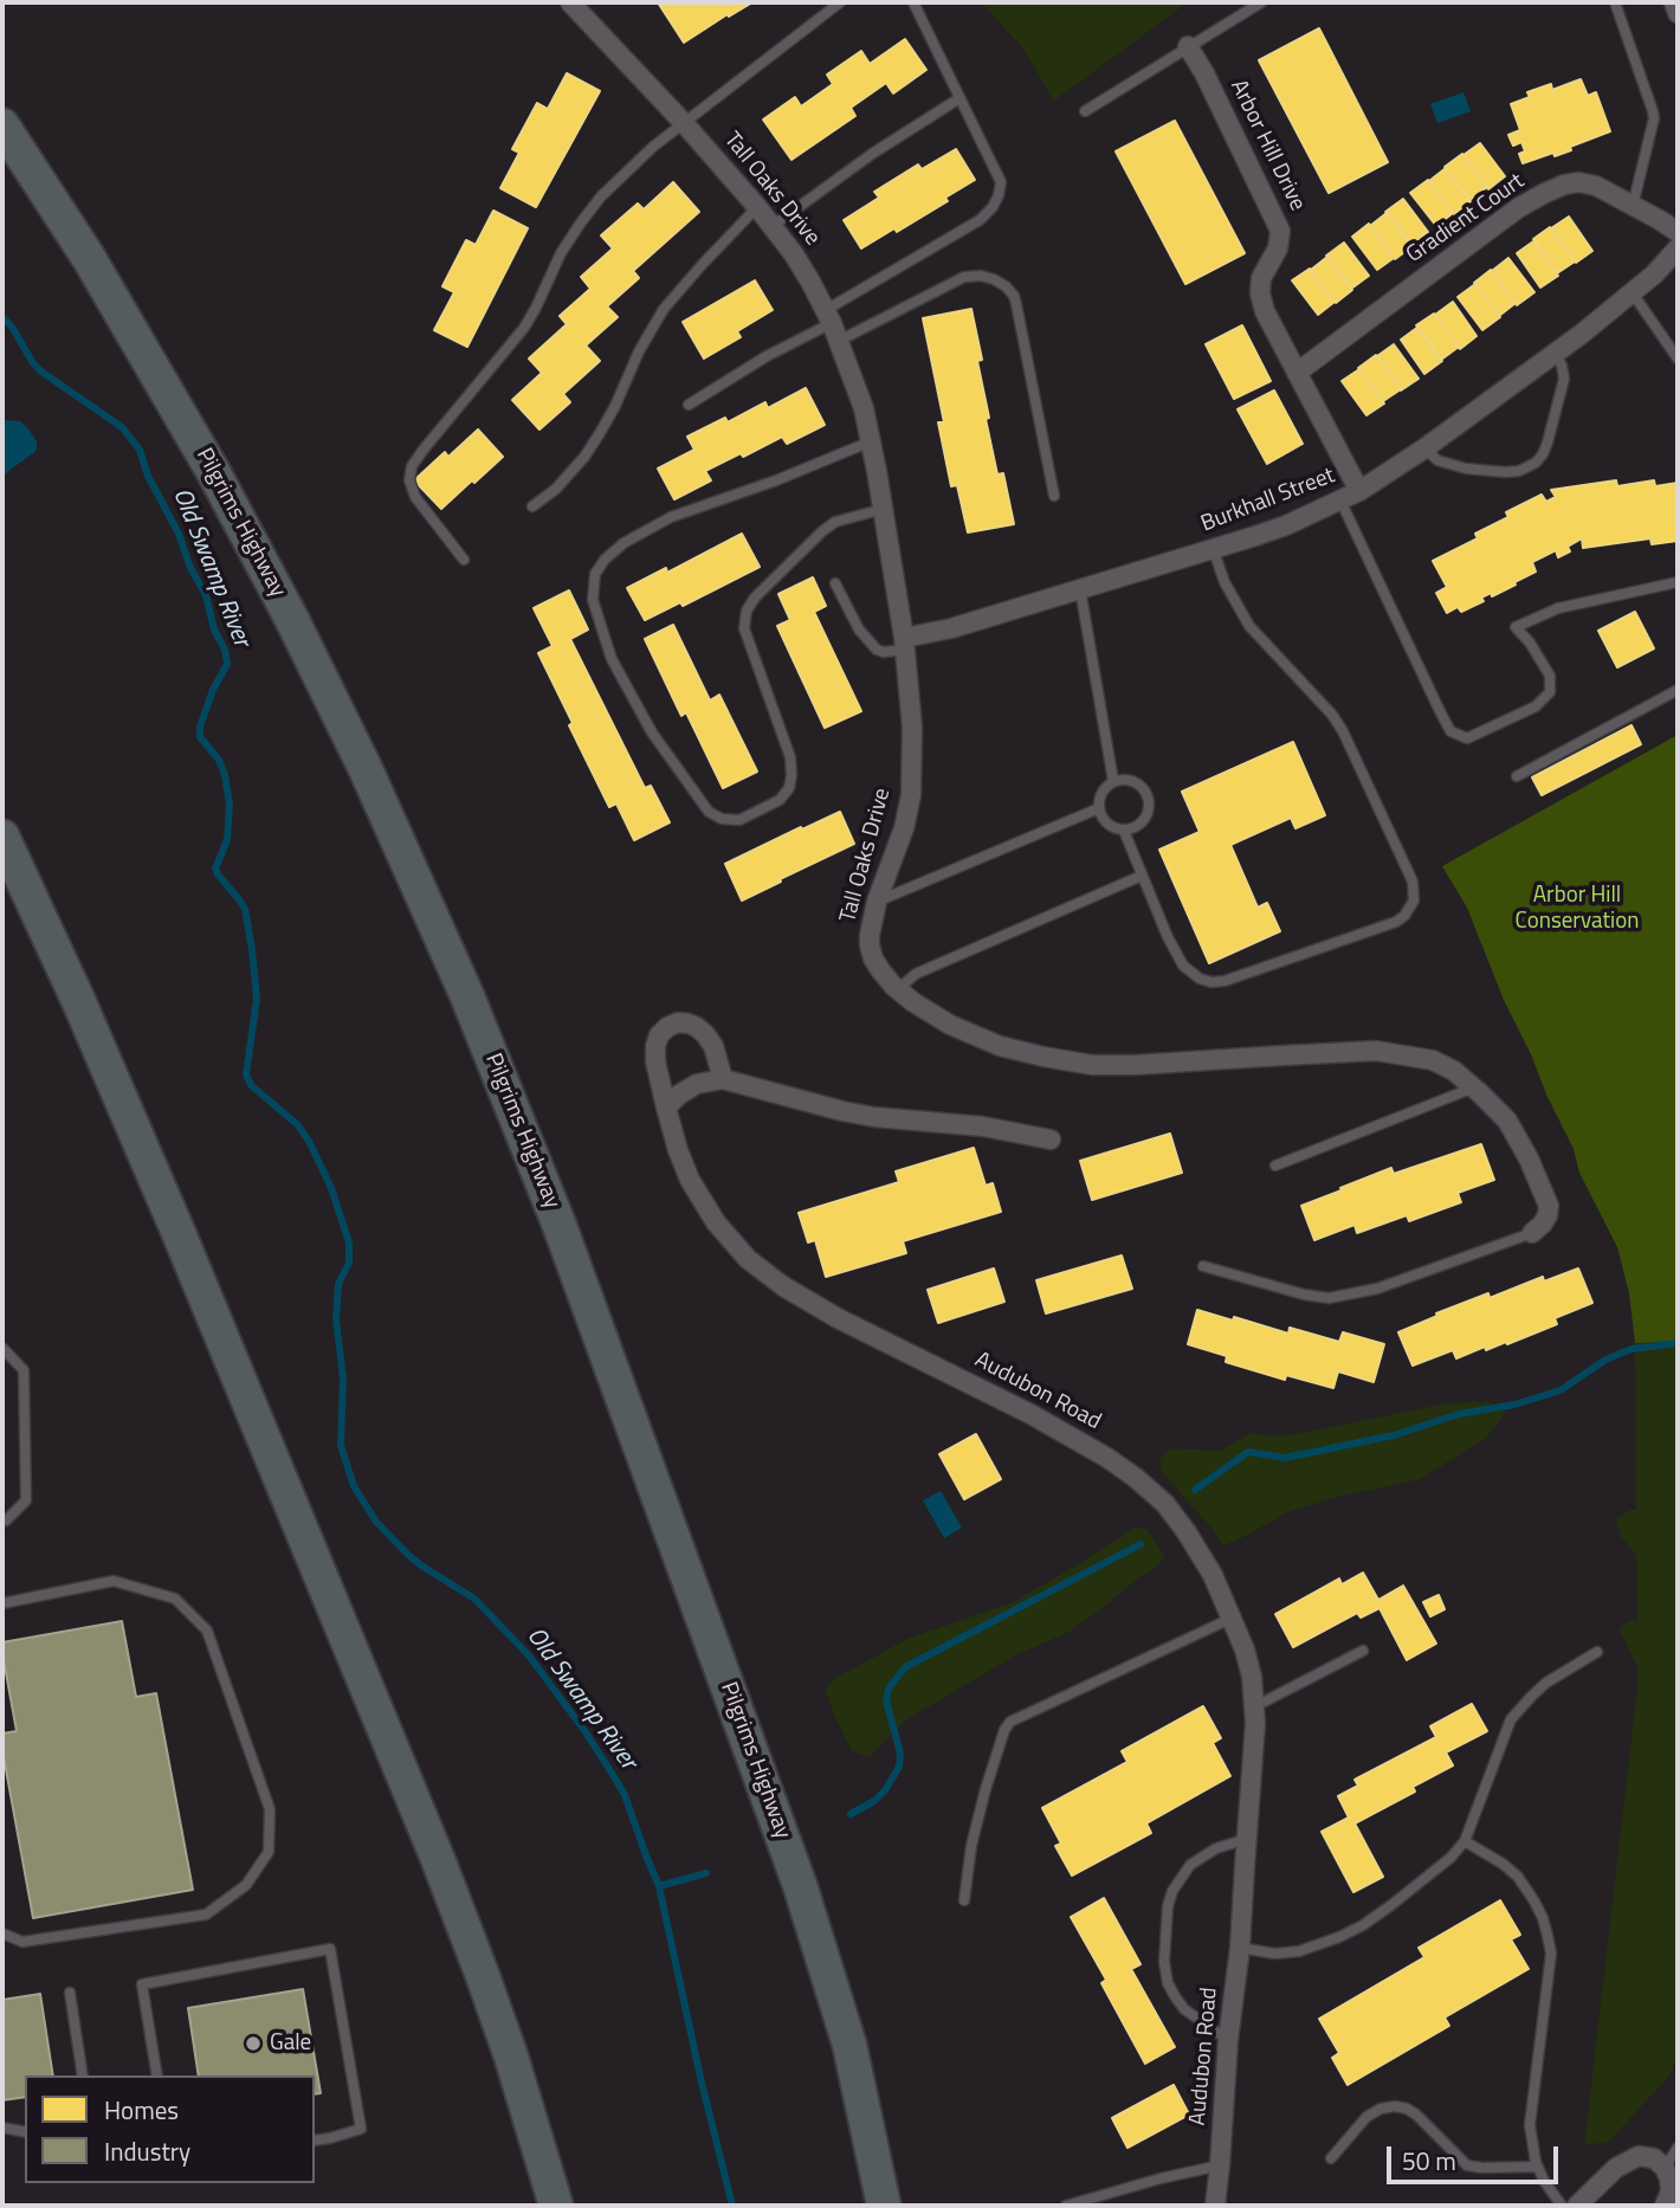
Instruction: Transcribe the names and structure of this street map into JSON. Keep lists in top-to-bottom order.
{
  "streets": {
    "highway": ["Pilgrims Highway"],
    "street": [
      "Arbor Hill Drive",
      "Tall Oaks Drive",
      "Gradient Court",
      "Burkhall Street",
      "Audubon Road"
    ]
  },
  "crossings": [
    ["Arbor Hill Drive", "Gradient Court"],
    ["Arbor Hill Drive", "Burkhall Street"],
    ["Tall Oaks Drive", "Burkhall Street"]
  ],
  "water": ["Old Swamp River"],
  "parks": ["Arbor Hill Conservation"],
  "places": ["Gale"],
  "legend": ["Homes", "Industry"],
  "scale_bar": "50 m"
}
